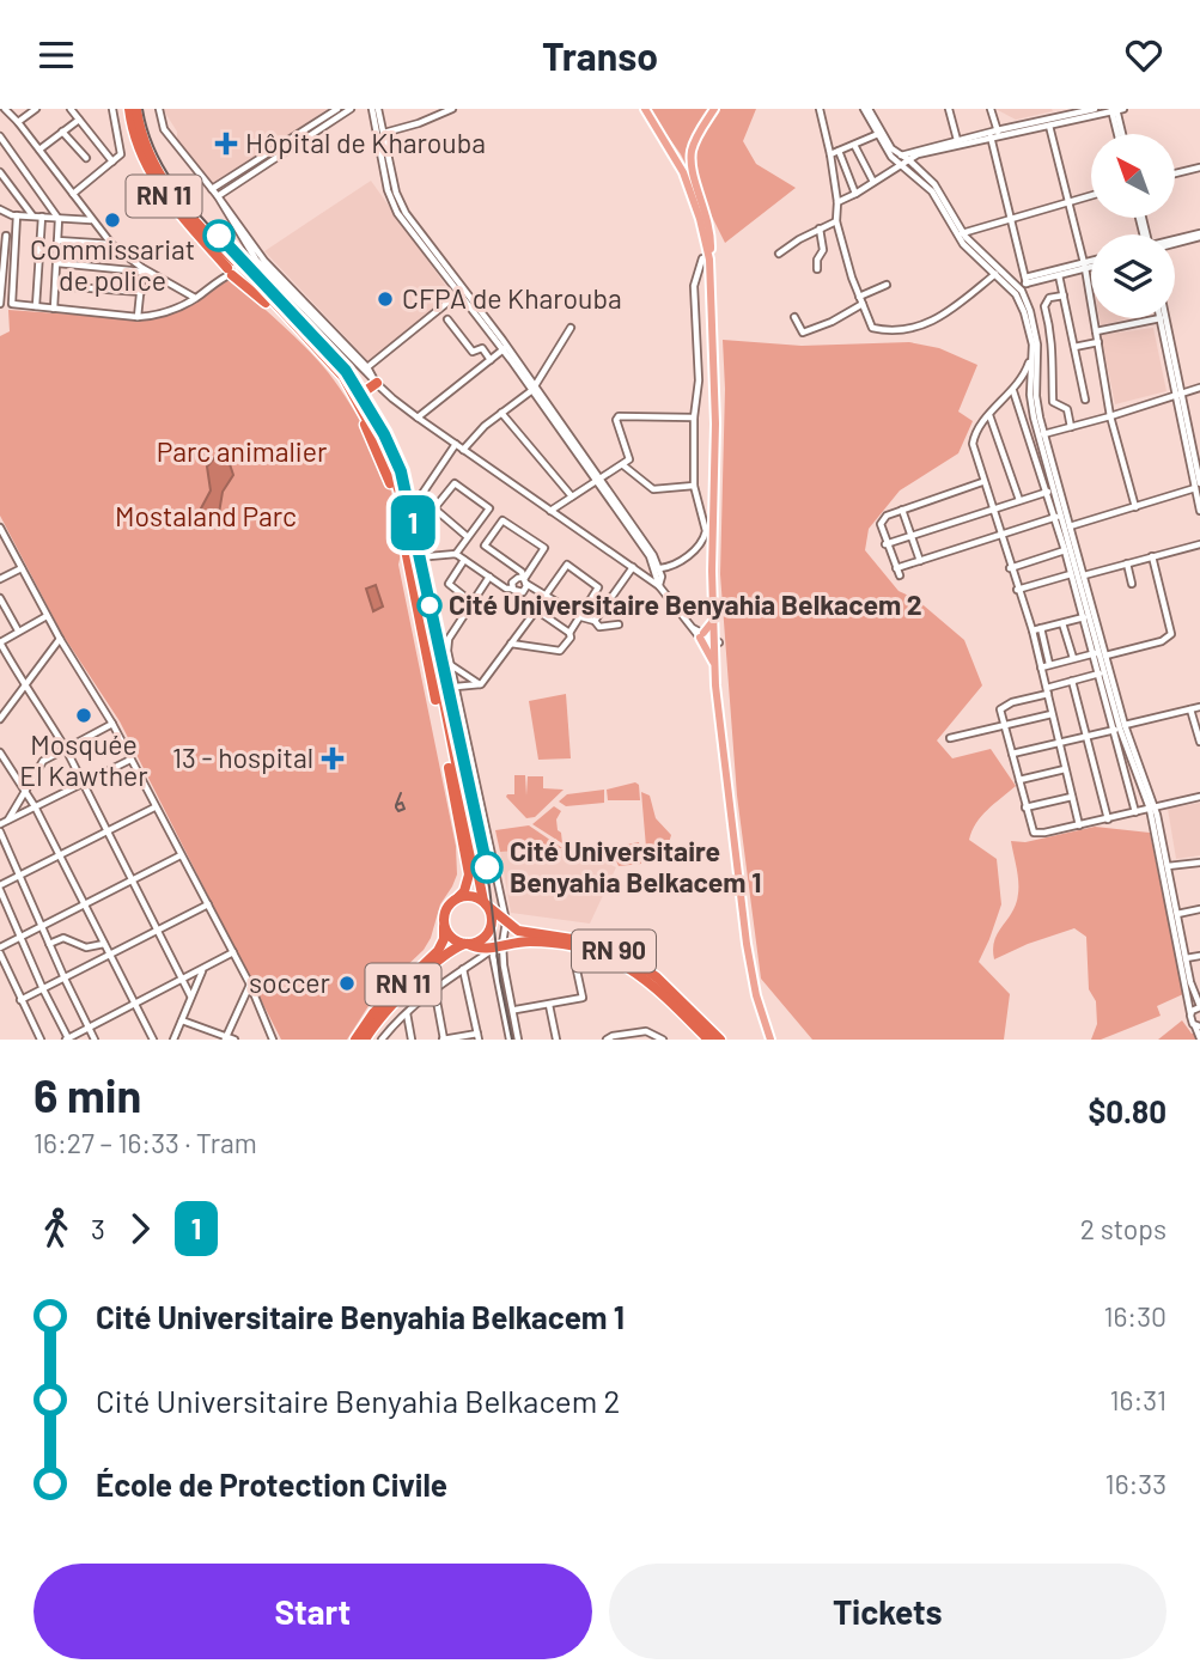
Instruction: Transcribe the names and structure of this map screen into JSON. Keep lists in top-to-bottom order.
{
  "streets": {
    "highway": ["RN 11", "RN 90"]
  },
  "crossings": [
    ["RN 11", "RN 90"]
  ],
  "parks": ["Parc animalier", "Mostaland Parc"],
  "places": {
    "health": ["Hôpital de Kharouba", "13 - hospital"],
    "other": [
      "Commissariat de police",
      "CFPA de Kharouba",
      "Cité Universitaire Benyahia Belkacem 2",
      "Mosquée El Kawther",
      "Cité Universitaire Benyahia Belkacem 1",
      "soccer"
    ]
  },
  "lines": ["tram line 1"],
  "north": "top left",
  "page": {
    "header": "Transo",
    "on_map": "1",
    "heading": ["6 min", "16:27 – 16:33 · Tram", "$0.80"],
    "legs": ["3", "1", "2 stops"],
    "list": [
      {
        "name": "Cité Universitaire Benyahia Belkacem 1",
        "value": "16:30"
      },
      {
        "name": "Cité Universitaire Benyahia Belkacem 2",
        "value": "16:31"
      },
      {
        "name": "École de Protection Civile",
        "value": "16:33"
      }
    ],
    "buttons": ["Start", "Tickets"]
  }
}
